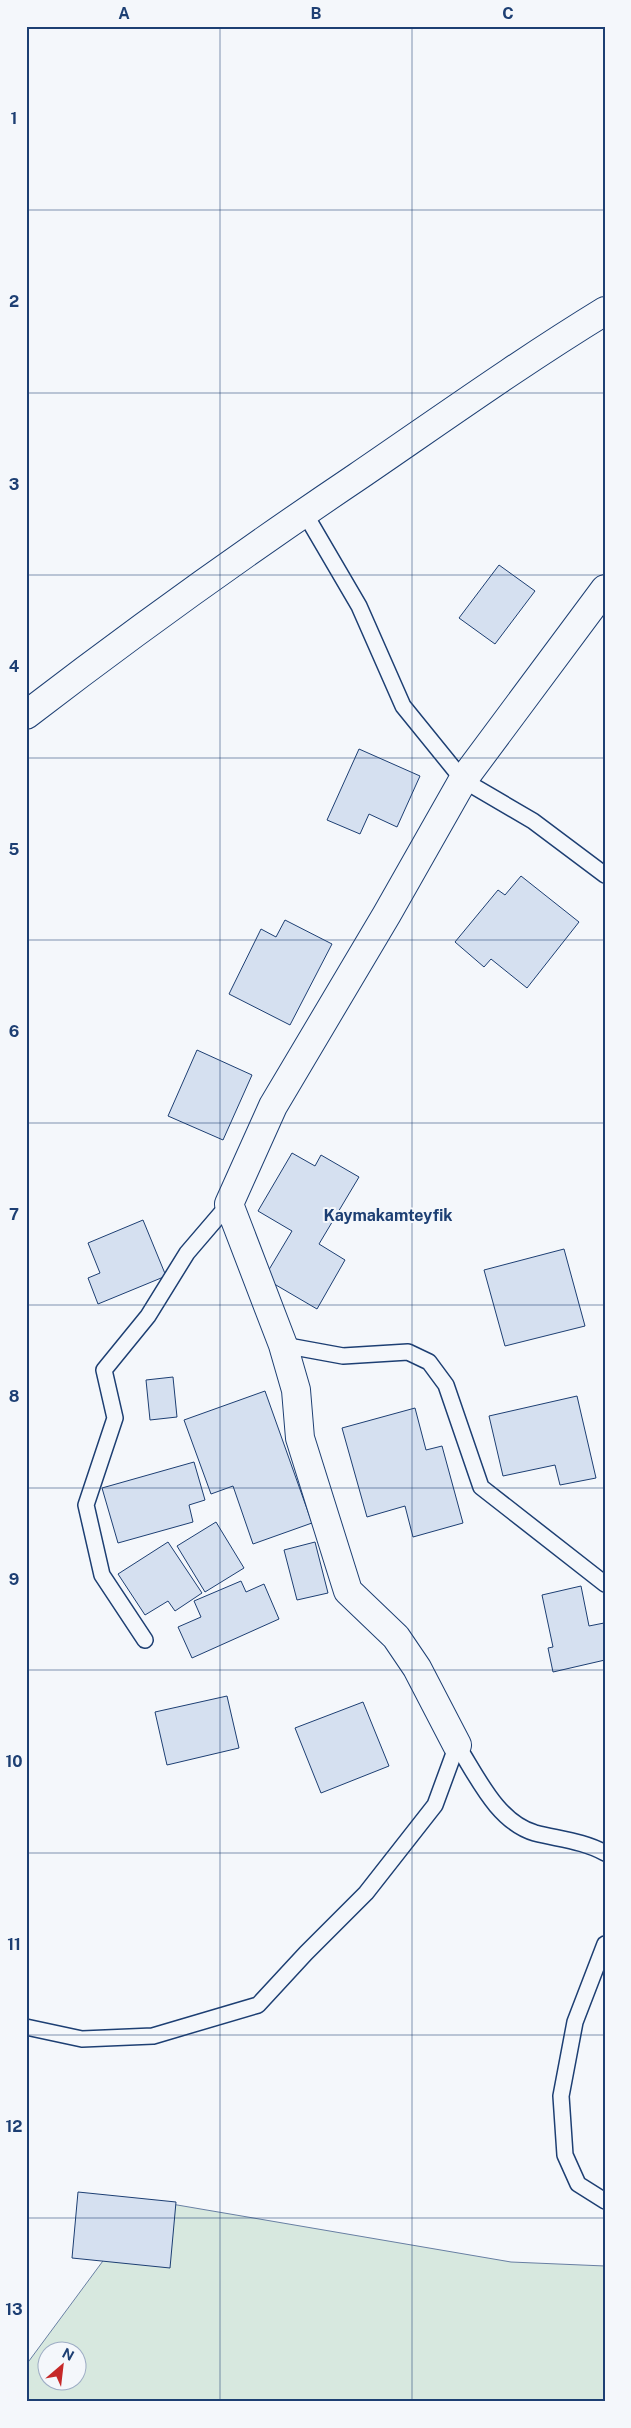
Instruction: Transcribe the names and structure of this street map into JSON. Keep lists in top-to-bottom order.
{
  "districts": ["Kaymakamteyfik"],
  "north": "top right",
  "grid": {
    "columns": ["A", "B", "C"],
    "rows": [
      "1",
      "2",
      "3",
      "4",
      "5",
      "6",
      "7",
      "8",
      "9",
      "10",
      "11",
      "12",
      "13"
    ]
  }
}
